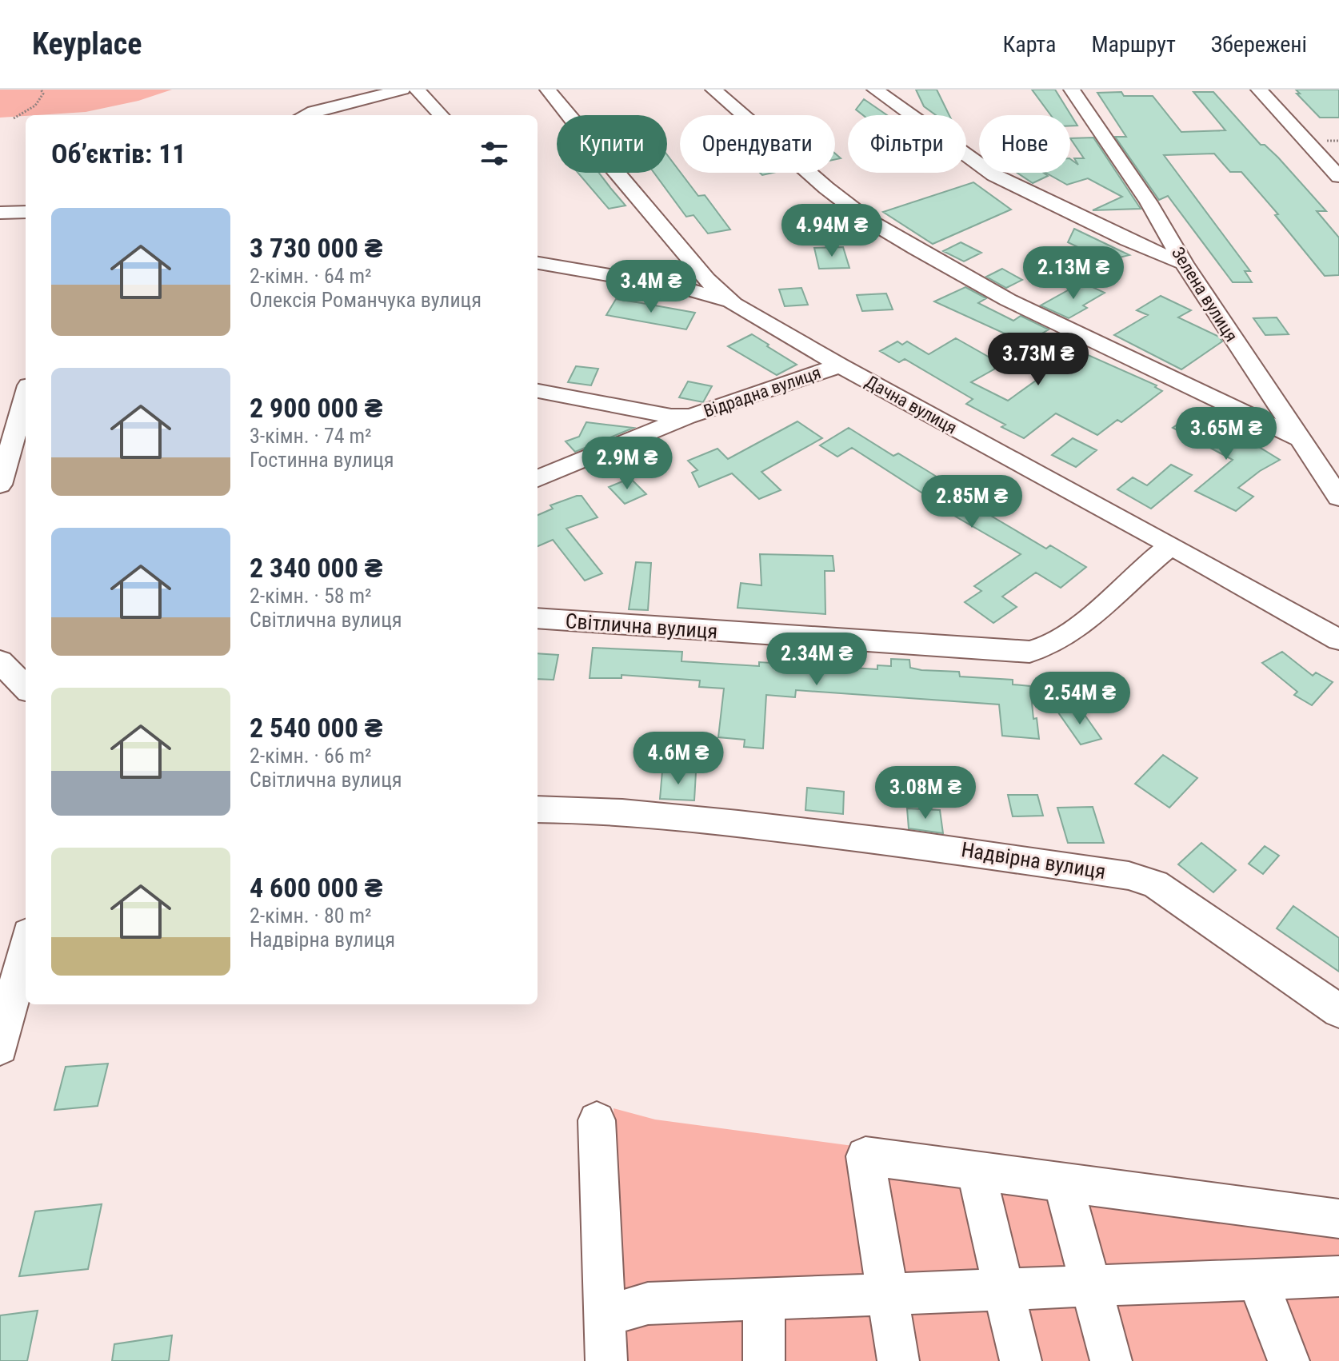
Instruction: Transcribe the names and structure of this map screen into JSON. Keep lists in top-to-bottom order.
{
  "streets": {
    "street": [
      "Зелена вулиця",
      "Відрадна вулиця",
      "Дачна вулиця",
      "Світлична вулиця",
      "Надвірна вулиця"
    ]
  },
  "crossings": [
    ["Відрадна вулиця", "Дачна вулиця"],
    ["Дачна вулиця", "Світлична вулиця"]
  ],
  "page": {
    "header": "Keyplace",
    "nav": ["Карта", "Маршрут", "Збережені"],
    "chip": [
      "Купити",
      "Орендувати",
      "Фільтри",
      "Нове"
    ],
    "heading": "Об’єктів: 11",
    "list": [
      {
        "name": "3 730 000 ₴",
        "note": "2-кімн. · 64 m² · Олексія Романчука вулиця"
      },
      {
        "name": "2 900 000 ₴",
        "note": "3-кімн. · 74 m² · Гостинна вулиця"
      },
      {
        "name": "2 340 000 ₴",
        "note": "2-кімн. · 58 m² · Світлична вулиця"
      },
      {
        "name": "2 540 000 ₴",
        "note": "2-кімн. · 66 m² · Світлична вулиця"
      },
      {
        "name": "4 600 000 ₴",
        "note": "2-кімн. · 80 m² · Надвірна вулиця"
      }
    ],
    "price": [
      "4.94M ₴",
      "2.13M ₴",
      "3.4M ₴",
      "3.73M ₴",
      "3.65M ₴",
      "2.9M ₴",
      "2.85M ₴",
      "2.34M ₴",
      "2.54M ₴",
      "4.6M ₴",
      "3.08M ₴"
    ]
  }
}
